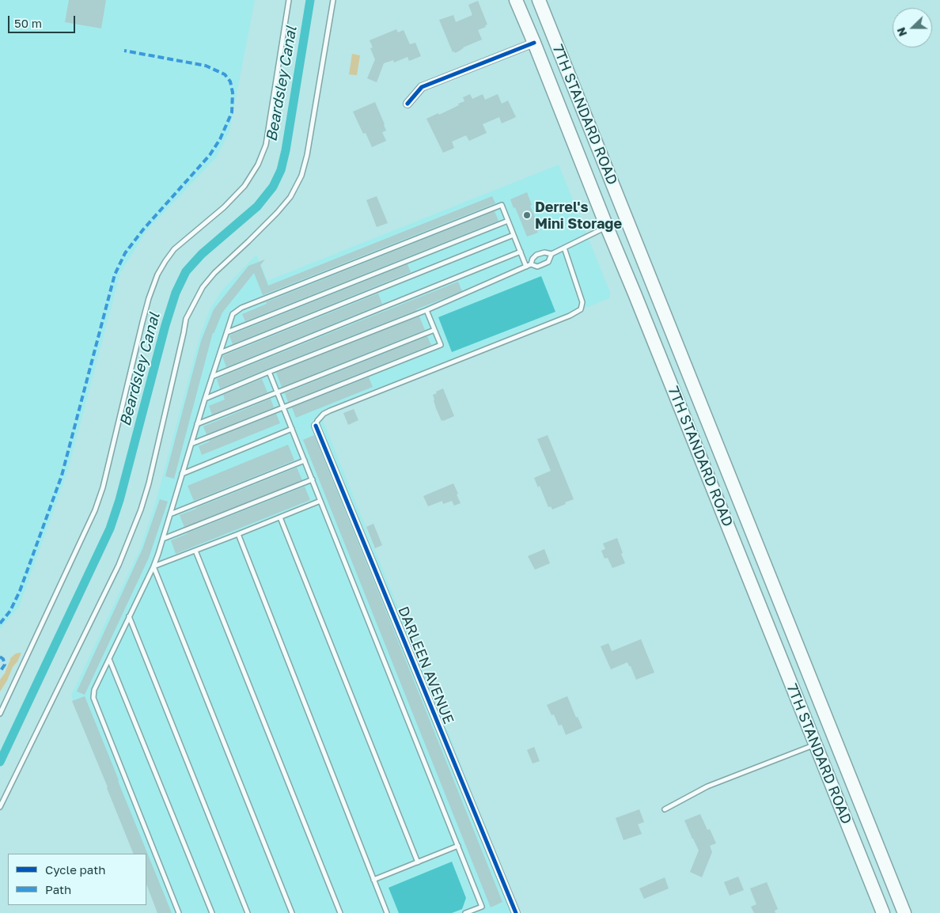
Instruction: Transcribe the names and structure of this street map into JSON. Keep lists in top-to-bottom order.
{
  "streets": {
    "main road": ["7TH STANDARD ROAD"],
    "street": ["DARLEEN AVENUE"]
  },
  "water": ["Beardsley Canal"],
  "places": ["Derrel's Mini Storage"],
  "legend": ["Cycle path", "Path"],
  "scale_bar": "50 m",
  "north": "left"
}
